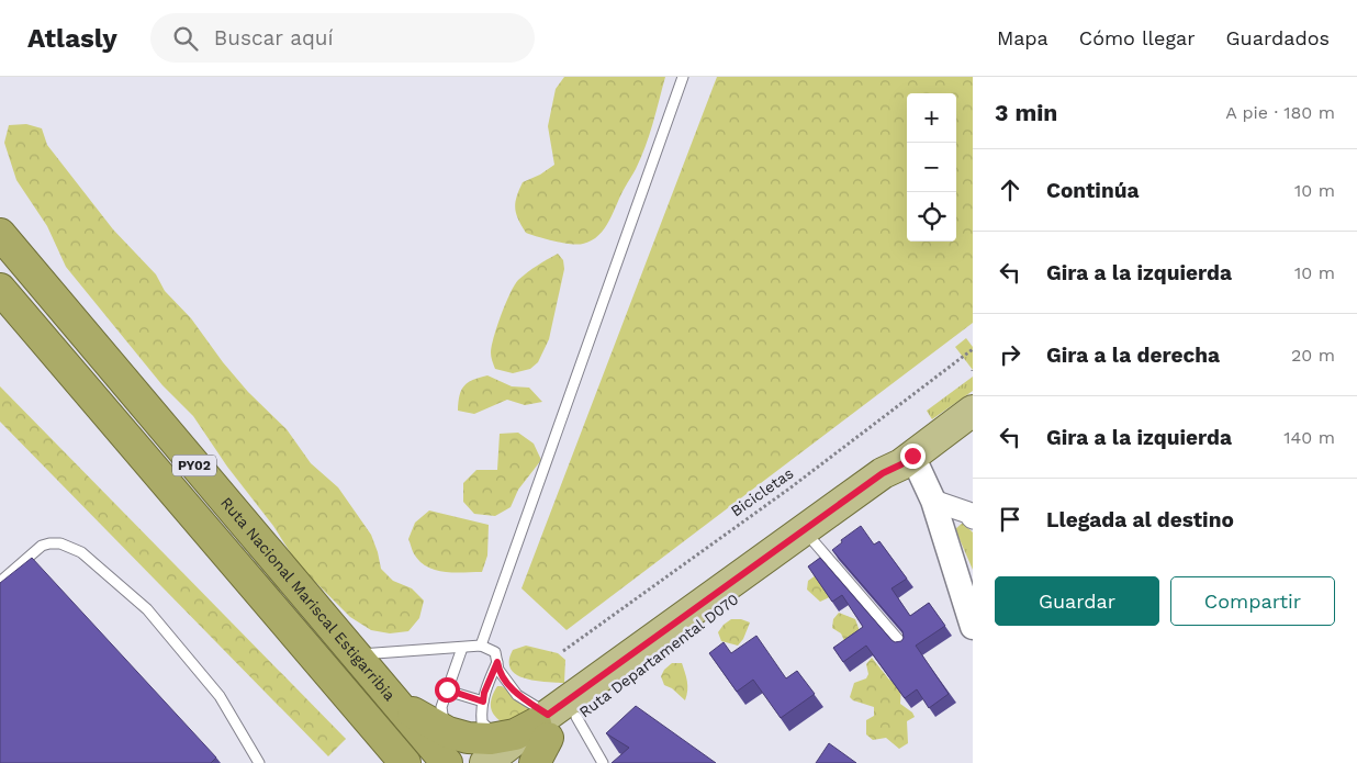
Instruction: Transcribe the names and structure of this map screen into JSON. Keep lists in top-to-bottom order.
{
  "streets": {
    "highway": ["PY02", "Ruta Nacional Mariscal Estigarribia"],
    "main road": ["Ruta Departamental D070"],
    "path": ["Bicicletas"]
  },
  "page": {
    "header": "Atlasly",
    "search": "Buscar aquí",
    "nav": ["Mapa", "Cómo llegar", "Guardados"],
    "heading": ["3 min", "A pie · 180 m"],
    "map_buttons": ["+", "−"],
    "list": [
      ["Continúa", "10 m"],
      ["Gira a la izquierda", "10 m"],
      ["Gira a la derecha", "20 m"],
      ["Gira a la izquierda", "140 m"],
      "Llegada al destino"
    ],
    "buttons": ["Guardar", "Compartir"]
  }
}
